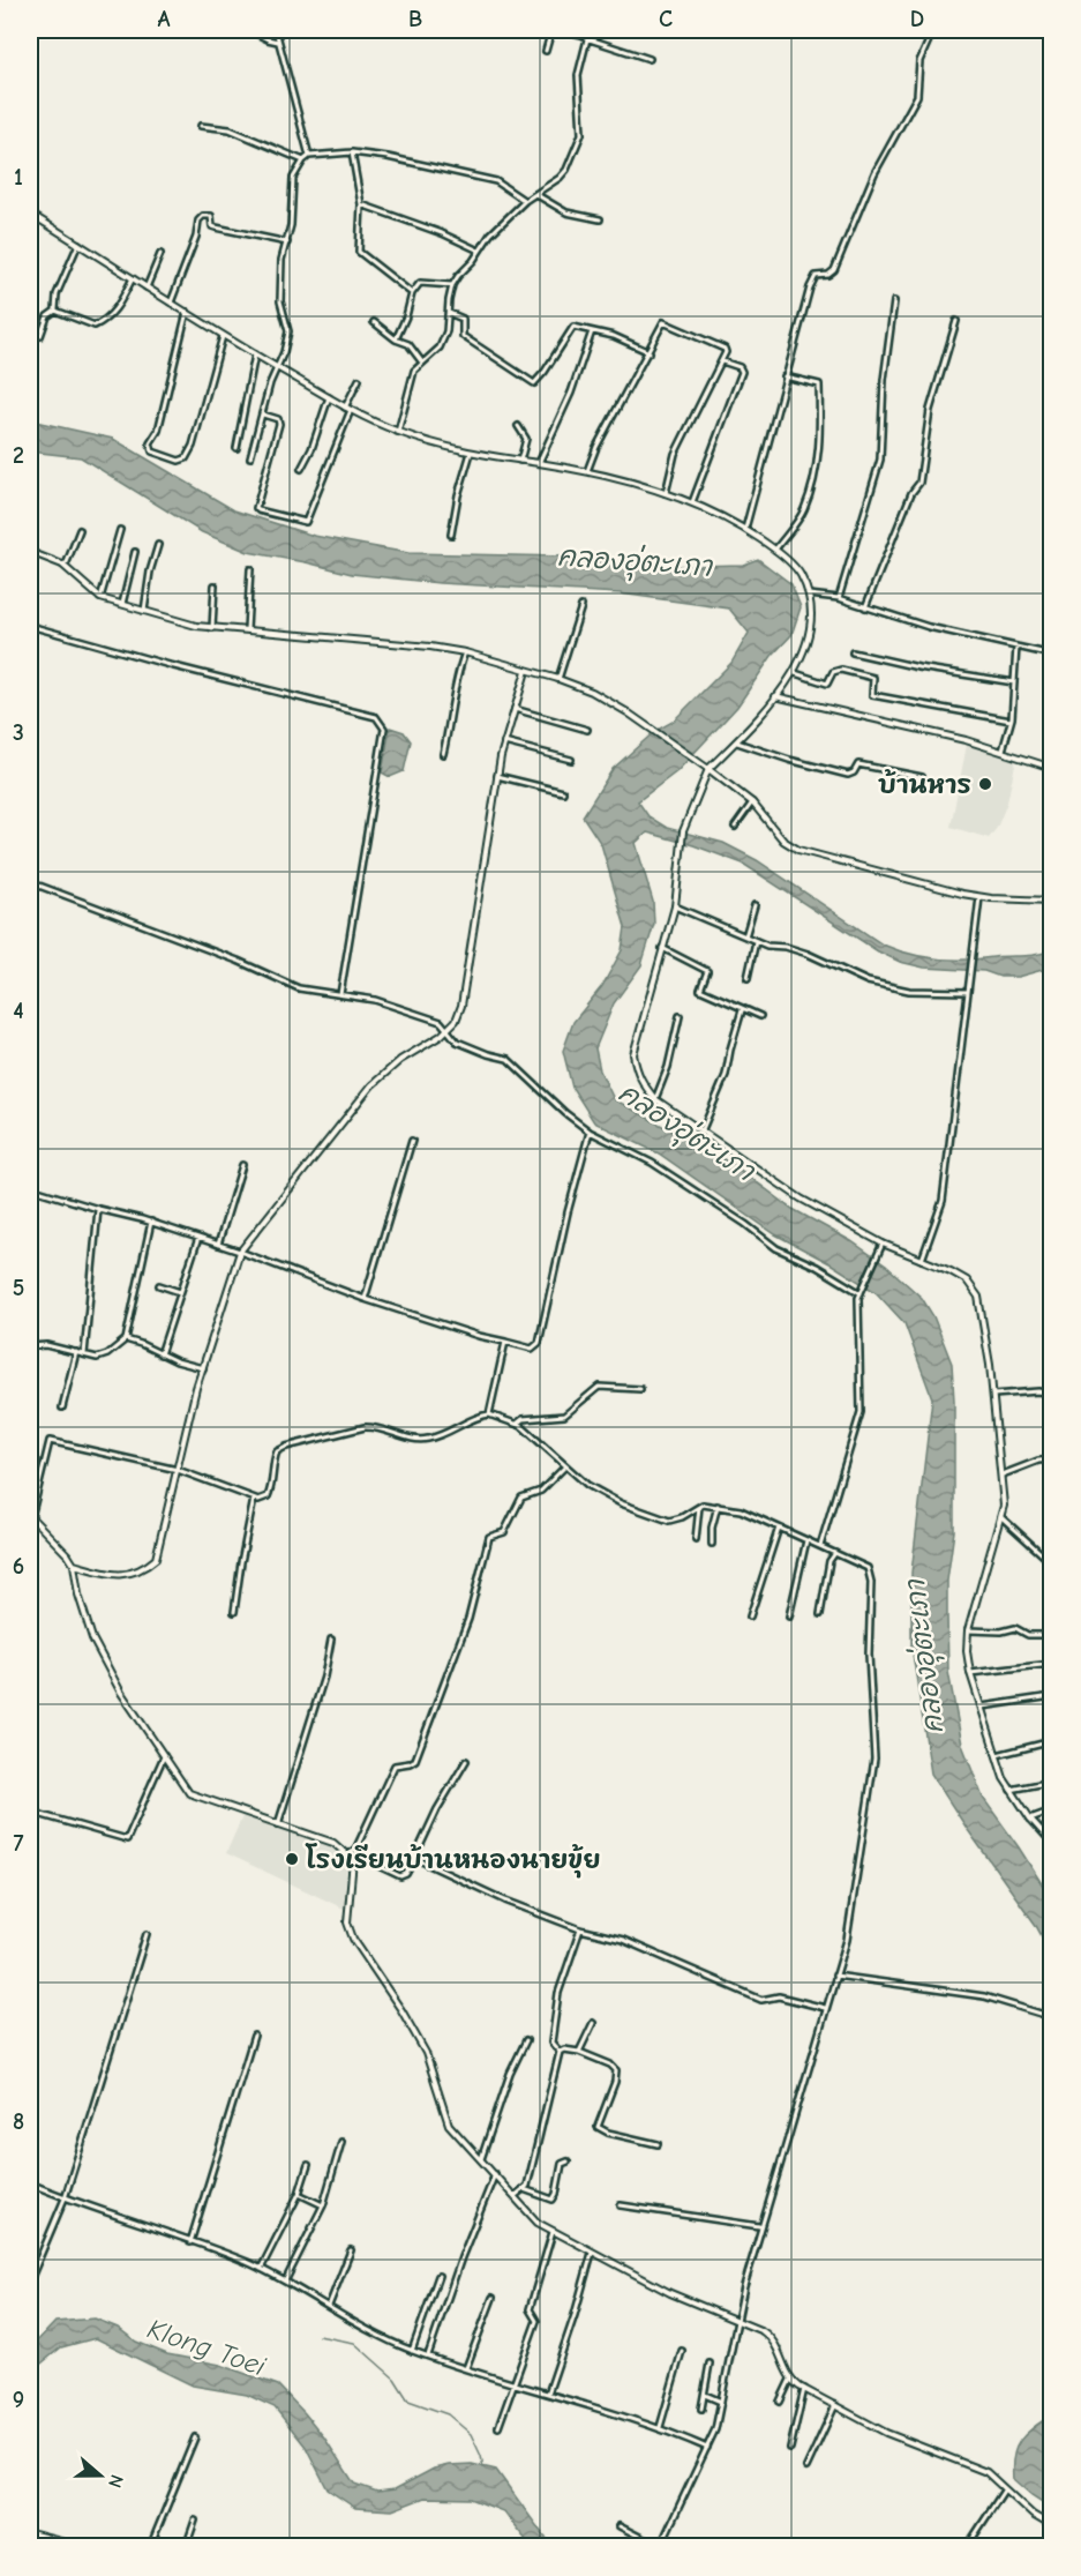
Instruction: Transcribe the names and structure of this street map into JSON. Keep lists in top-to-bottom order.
{
  "water": ["คลองอุ่ตะเภา", "Klong Toei"],
  "places": ["บ้านหาร", "โรงเรียนบ้านหนองนายขุ้ย"],
  "north": "right",
  "grid": {
    "columns": [
      "A",
      "B",
      "C",
      "D"
    ],
    "rows": [
      "1",
      "2",
      "3",
      "4",
      "5",
      "6",
      "7",
      "8",
      "9"
    ]
  }
}
